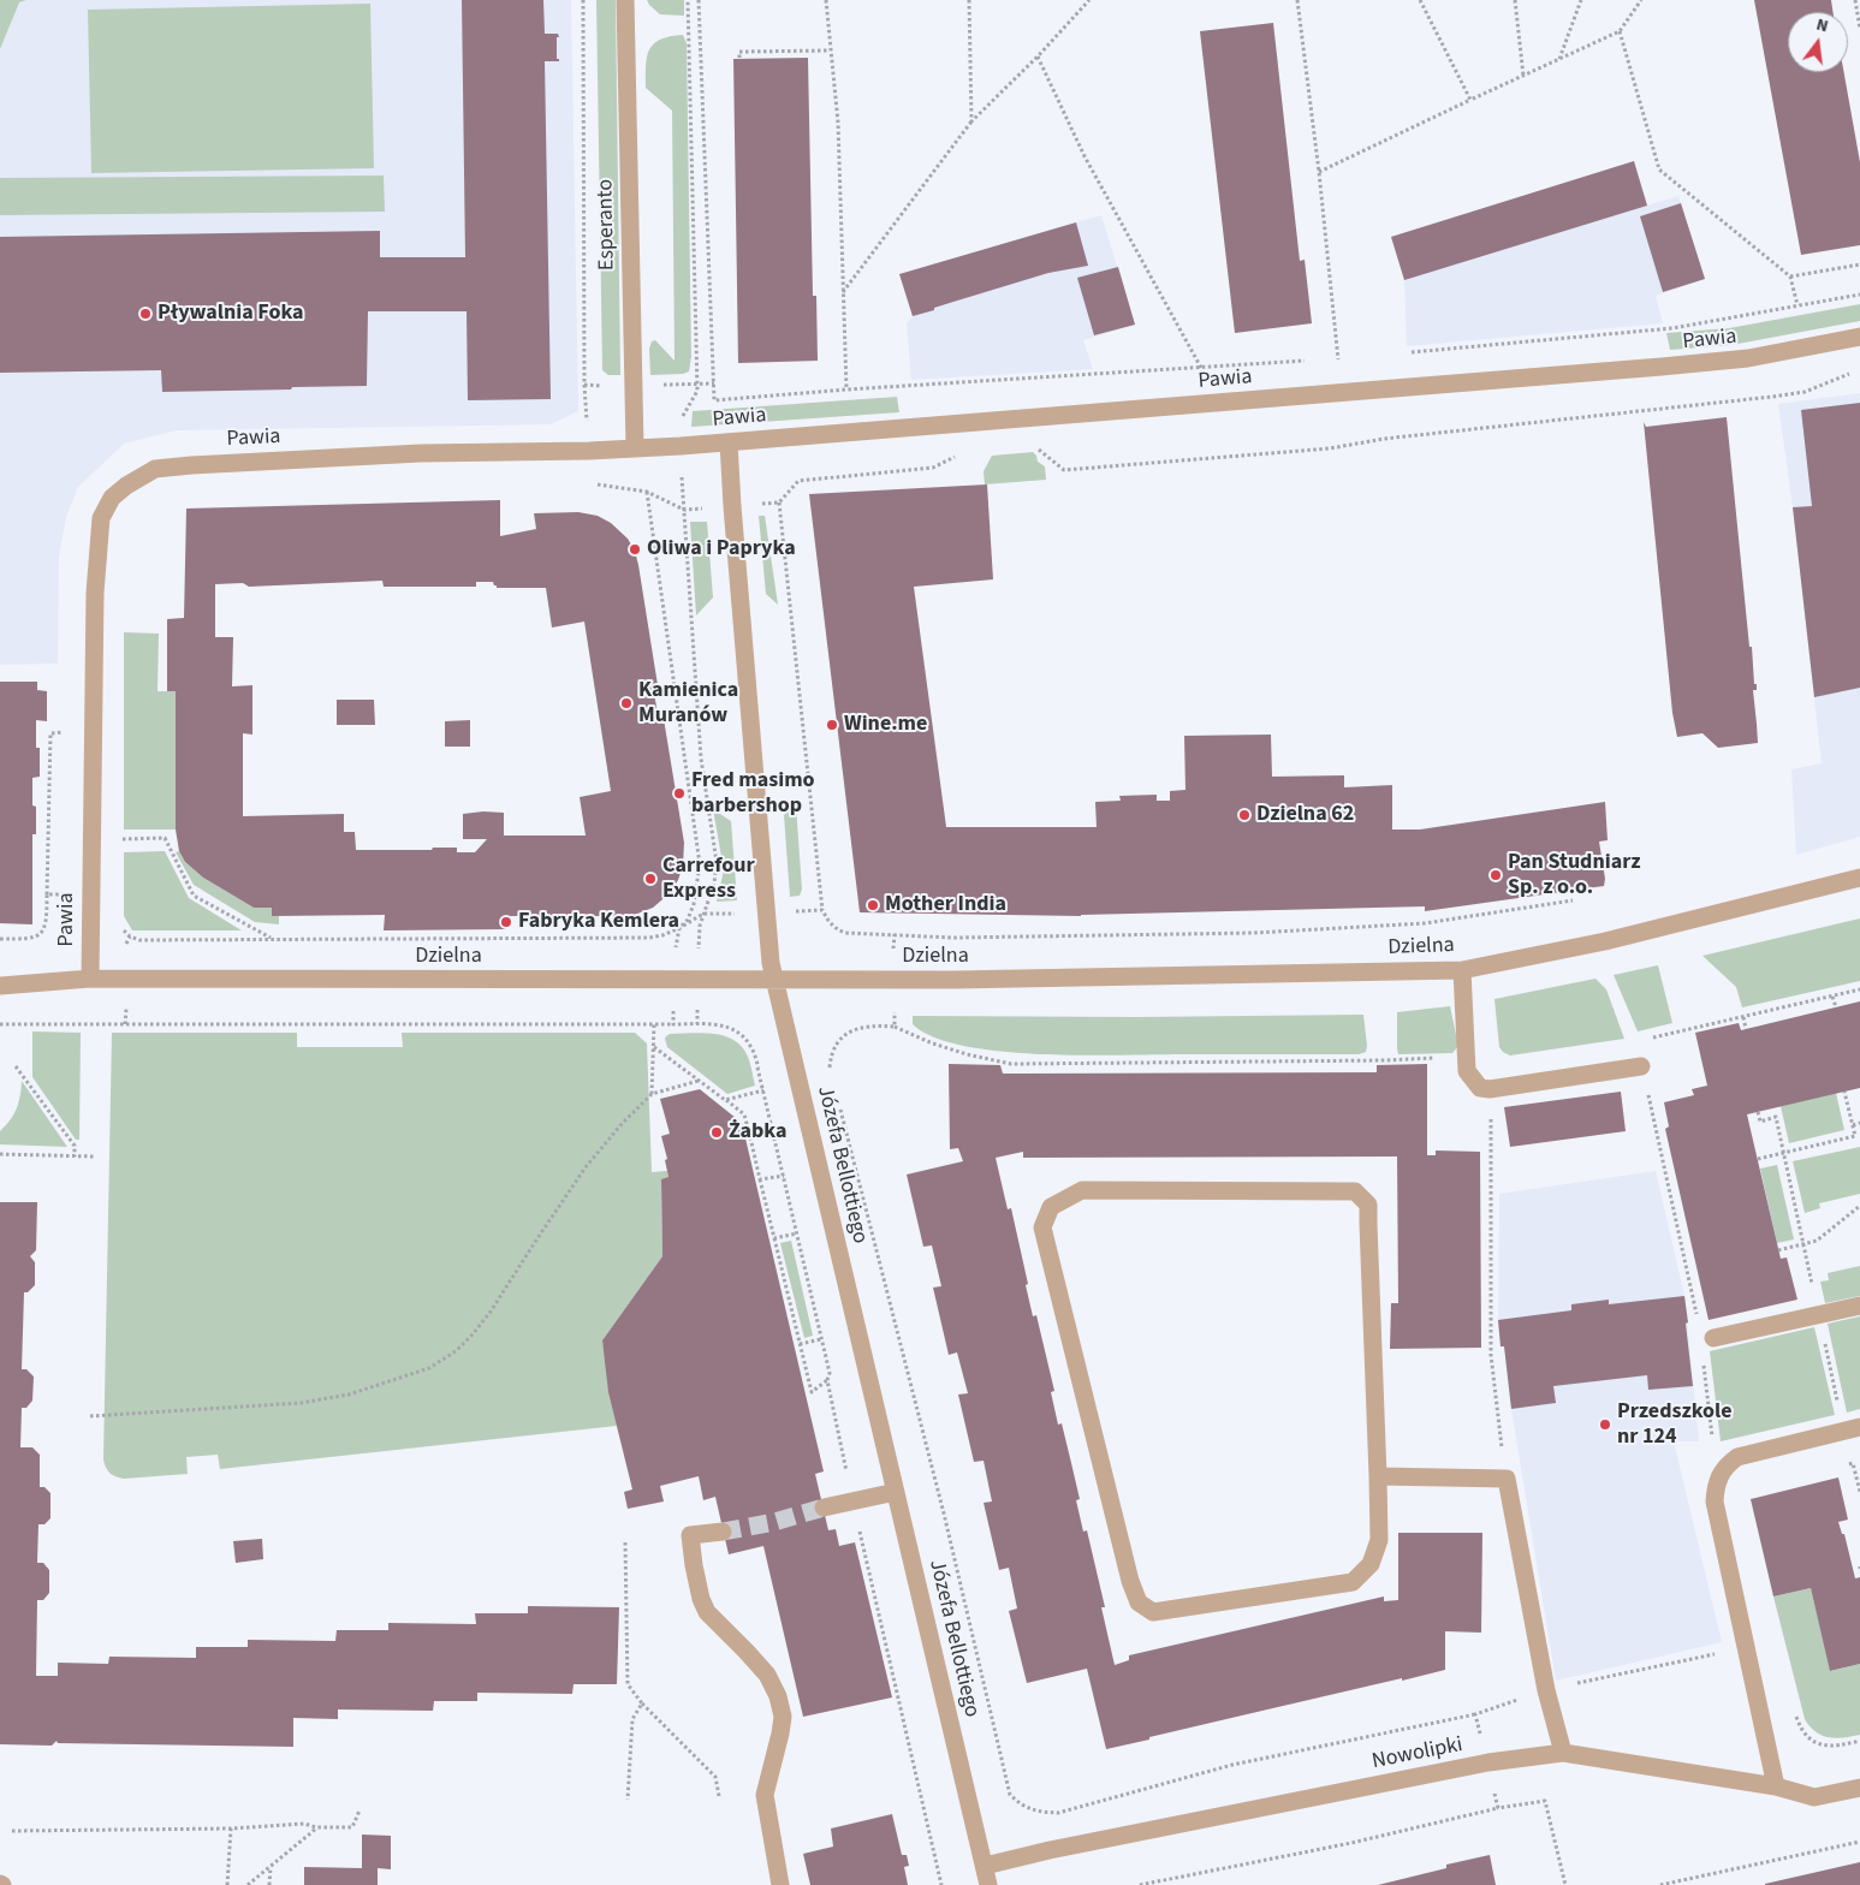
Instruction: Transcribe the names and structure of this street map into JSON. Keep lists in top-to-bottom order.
{
  "streets": {
    "street": [
      "Esperanto",
      "Pawia",
      "Dzielna",
      "Józefa Bellottiego",
      "Nowolipki"
    ]
  },
  "crossings": [
    ["Esperanto", "Pawia"],
    ["Pawia", "Dzielna"],
    ["Pawia", "Józefa Bellottiego"],
    ["Dzielna", "Józefa Bellottiego"],
    ["Józefa Bellottiego", "Nowolipki"]
  ],
  "places": [
    "Pływalnia Foka",
    "Oliwa i Papryka",
    "Kamienica Muranów",
    "Wine.me",
    "Fred masimo barbershop",
    "Dzielna 62",
    "Pan Studniarz Sp. z o.o.",
    "Carrefour Express",
    "Mother India",
    "Fabryka Kemlera",
    "Żabka",
    "Przedszkole nr 124"
  ],
  "north": "top"
}
